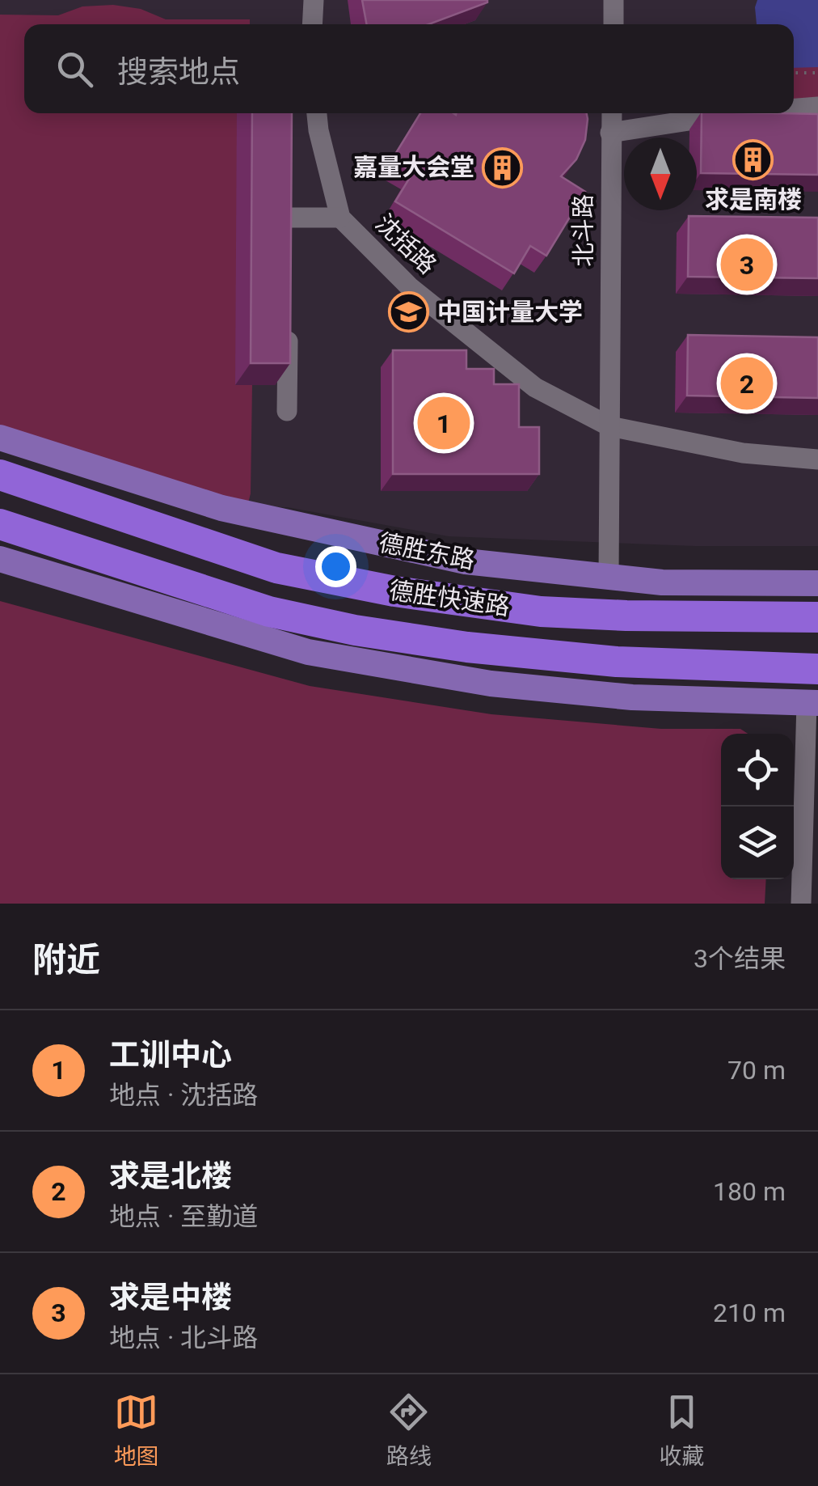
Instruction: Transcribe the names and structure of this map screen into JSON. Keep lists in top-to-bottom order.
{
  "streets": {
    "highway": ["德胜快速路"],
    "main road": ["德胜东路"],
    "street": ["北斗路", "沈括路"]
  },
  "crossings": [
    ["北斗路", "沈括路"],
    ["北斗路", "德胜东路"]
  ],
  "places": {
    "building": ["求是南楼", "嘉量大会堂"],
    "school or university": ["中国计量大学"]
  },
  "north": "bottom",
  "page": {
    "search": "搜索地点",
    "pins": ["3", "2", "1"],
    "heading": ["附近", "3个结果"],
    "list": [
      {
        "mark": "1",
        "name": "工训中心",
        "note": "地点 · 沈括路",
        "value": "70 m"
      },
      {
        "mark": "2",
        "name": "求是北楼",
        "note": "地点 · 至勤道",
        "value": "180 m"
      },
      {
        "mark": "3",
        "name": "求是中楼",
        "note": "地点 · 北斗路",
        "value": "210 m"
      }
    ],
    "nav": ["地图", "路线", "收藏"]
  }
}
